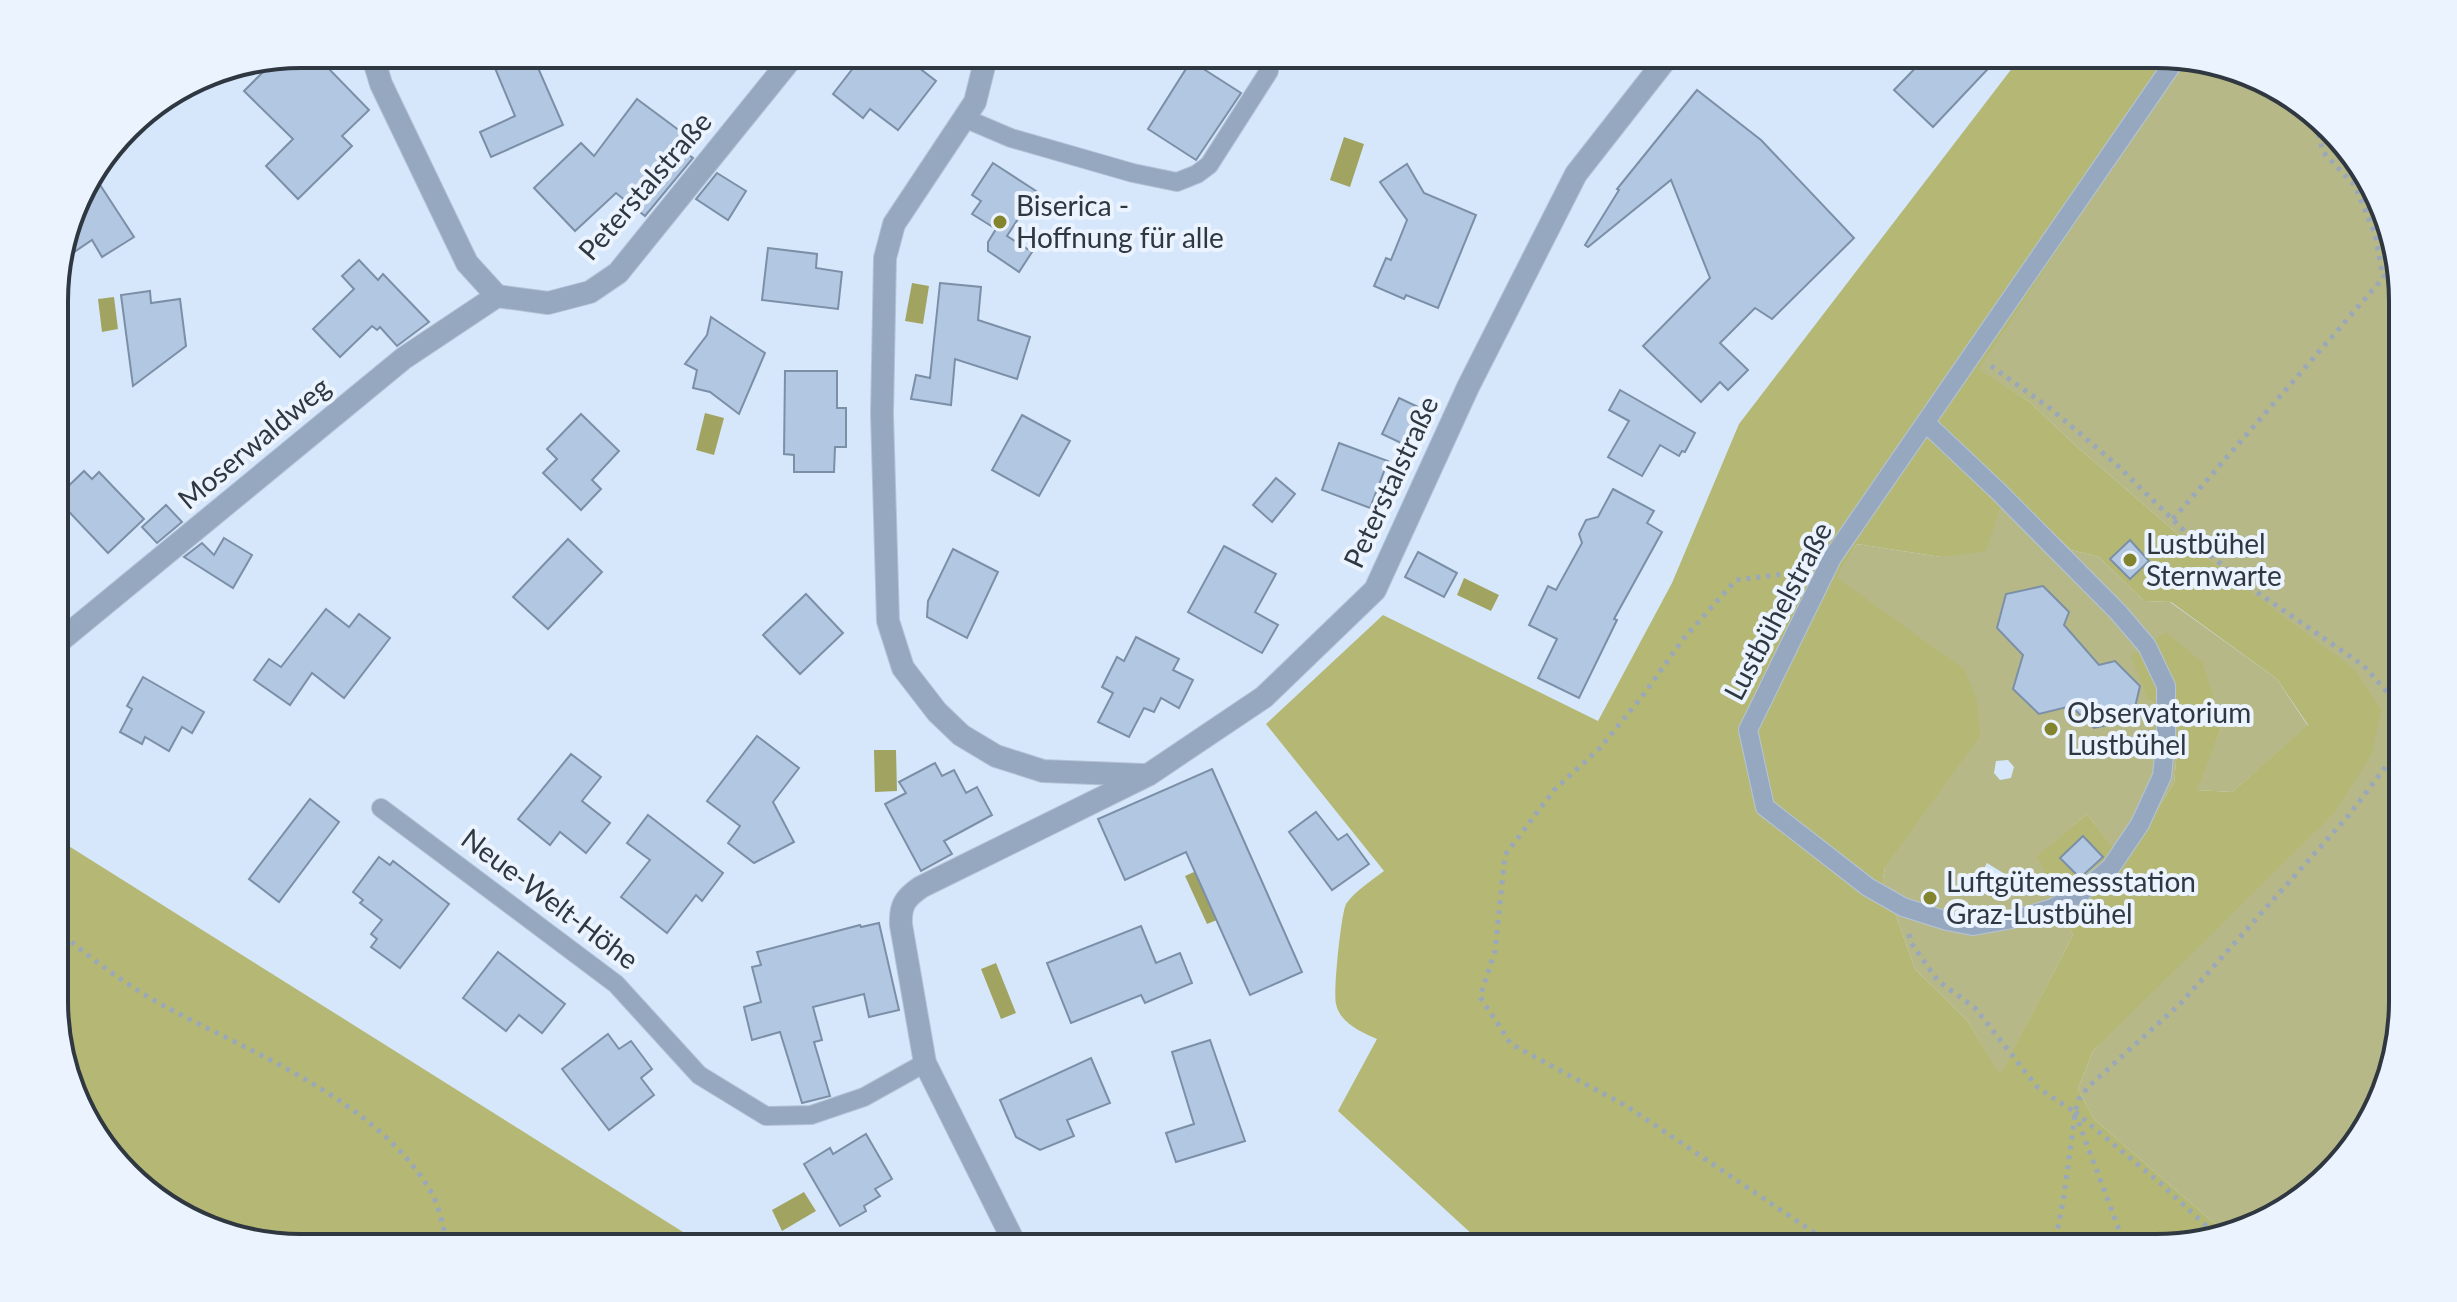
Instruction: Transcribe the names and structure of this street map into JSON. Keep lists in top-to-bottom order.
{
  "streets": {
    "street": ["Peterstalstraße", "Moserwaldweg"],
    "lane": ["Lustbühelstraße", "Neue-Welt-Höhe"]
  },
  "crossings": [
    ["Peterstalstraße", "Moserwaldweg"]
  ],
  "places": [
    "Biserica - Hoffnung für alle",
    "Lustbühel Sternwarte",
    "Observatorium Lustbühel",
    "Luftgütemessstation Graz-Lustbühel"
  ]
}
